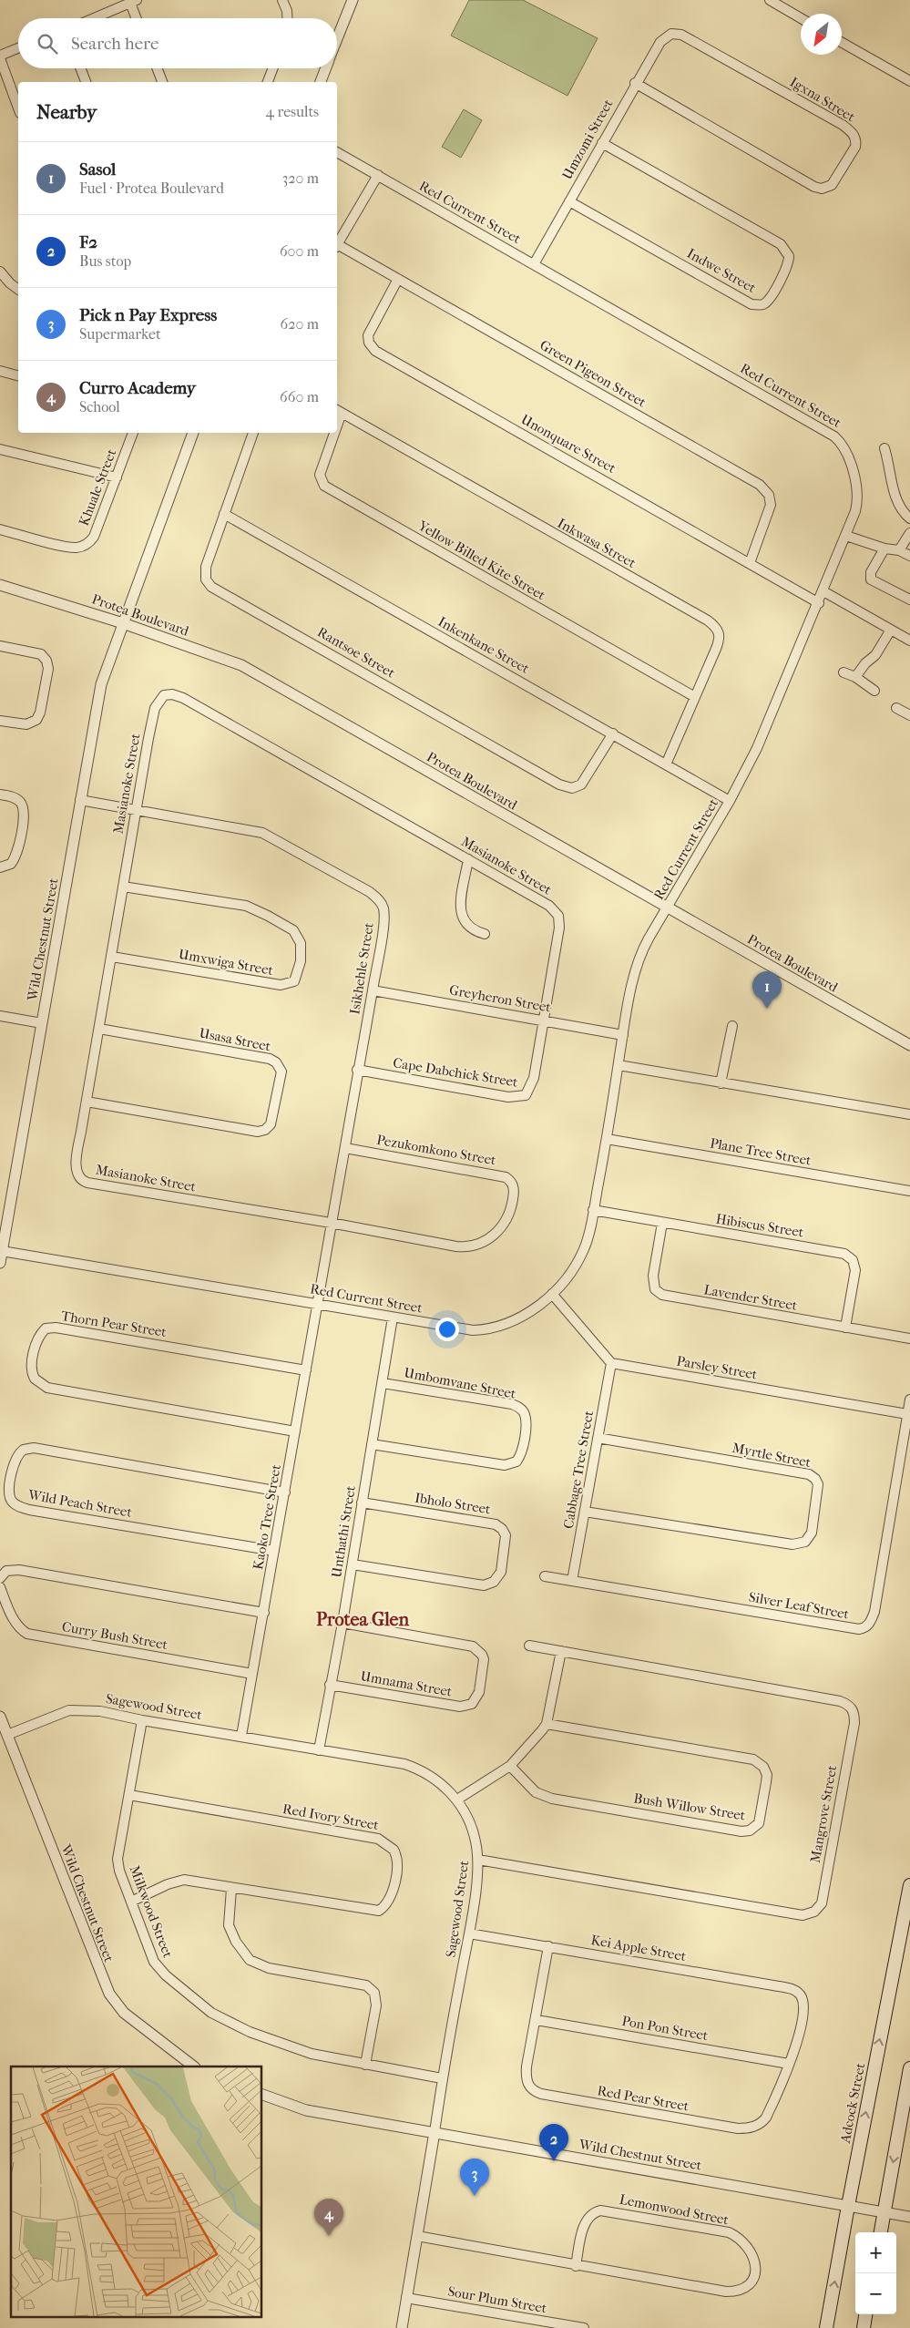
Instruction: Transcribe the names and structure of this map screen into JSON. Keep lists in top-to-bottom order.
{
  "streets": {
    "main road": ["Adcock Street"],
    "street": [
      "Igxna Street",
      "Umzomi Street",
      "Red Current Street",
      "Indwe Street",
      "Green Pigeon Street",
      "Unonquare Street",
      "Khuale Street",
      "Inkwasa Street",
      "Yellow Billed Kite Street",
      "Protea Boulevard",
      "Inkenkane Street",
      "Rantsoe Street",
      "Masianoke Street",
      "Wild Chestnut Street",
      "Umxwiga Street",
      "Isikhehle Street",
      "Greyheron Street",
      "Usasa Street",
      "Cape Dabchick Street",
      "Pezukomkono Street",
      "Plane Tree Street",
      "Hibiscus Street",
      "Lavender Street",
      "Thorn Pear Street",
      "Parsley Street",
      "Umbomvane Street",
      "Myrtle Street",
      "Cabbage Tree Street",
      "Wild Peach Street",
      "Ibholo Street",
      "Kaoko Tree Street",
      "Unthathi Street",
      "Silver Leaf Street",
      "Curry Bush Street",
      "Umnama Street",
      "Sagewood Street",
      "Bush Willow Street",
      "Mangrove Street",
      "Red Ivory Street",
      "Milkwood Street",
      "Kei Apple Street",
      "Pon Pon Street",
      "Red Pear Street",
      "Lemonwood Street",
      "Sour Plum Street"
    ]
  },
  "crossings": [
    ["Igxna Street", "Umzomi Street"],
    ["Umzomi Street", "Red Current Street"],
    ["Umzomi Street", "Indwe Street"],
    ["Red Current Street", "Unonquare Street"],
    ["Red Current Street", "Protea Boulevard"],
    ["Red Current Street", "Inkenkane Street"],
    ["Red Current Street", "Wild Chestnut Street"],
    ["Red Current Street", "Isikhehle Street"],
    ["Red Current Street", "Greyheron Street"],
    ["Red Current Street", "Plane Tree Street"],
    ["Red Current Street", "Hibiscus Street"],
    ["Red Current Street", "Kaoko Tree Street"],
    ["Red Current Street", "Unthathi Street"],
    ["Green Pigeon Street", "Unonquare Street"],
    ["Inkwasa Street", "Yellow Billed Kite Street"],
    ["Inkwasa Street", "Inkenkane Street"],
    ["Protea Boulevard", "Wild Chestnut Street"],
    ["Inkenkane Street", "Rantsoe Street"],
    ["Masianoke Street", "Umxwiga Street"],
    ["Masianoke Street", "Isikhehle Street"],
    ["Masianoke Street", "Greyheron Street"],
    ["Masianoke Street", "Usasa Street"],
    ["Masianoke Street", "Cape Dabchick Street"],
    ["Masianoke Street", "Pezukomkono Street"],
    ["Wild Chestnut Street", "Isikhehle Street"],
    ["Wild Chestnut Street", "Sagewood Street"],
    ["Wild Chestnut Street", "Adcock Street"],
    ["Isikhehle Street", "Greyheron Street"],
    ["Isikhehle Street", "Cape Dabchick Street"],
    ["Isikhehle Street", "Pezukomkono Street"],
    ["Isikhehle Street", "Kaoko Tree Street"],
    ["Greyheron Street", "Cape Dabchick Street"],
    ["Hibiscus Street", "Lavender Street"],
    ["Thorn Pear Street", "Kaoko Tree Street"],
    ["Parsley Street", "Cabbage Tree Street"],
    ["Parsley Street", "Silver Leaf Street"],
    ["Umbomvane Street", "Unthathi Street"],
    ["Myrtle Street", "Cabbage Tree Street"],
    ["Cabbage Tree Street", "Silver Leaf Street"],
    ["Wild Peach Street", "Kaoko Tree Street"],
    ["Ibholo Street", "Unthathi Street"],
    ["Kaoko Tree Street", "Curry Bush Street"],
    ["Kaoko Tree Street", "Sagewood Street"],
    ["Unthathi Street", "Umnama Street"],
    ["Unthathi Street", "Sagewood Street"],
    ["Sagewood Street", "Mangrove Street"],
    ["Sagewood Street", "Milkwood Street"],
    ["Sagewood Street", "Kei Apple Street"],
    ["Sagewood Street", "Lemonwood Street"],
    ["Sagewood Street", "Sour Plum Street"],
    ["Red Ivory Street", "Milkwood Street"],
    ["Kei Apple Street", "Red Pear Street"],
    ["Pon Pon Street", "Red Pear Street"]
  ],
  "districts": ["Protea Glen"],
  "north": "bottom left",
  "page": {
    "search": "Search here",
    "heading": ["Nearby", "4 results"],
    "list": [
      {
        "mark": "1",
        "name": "Sasol",
        "note": "Fuel · Protea Boulevard",
        "value": "320 m"
      },
      {
        "mark": "2",
        "name": "F2",
        "note": "Bus stop",
        "value": "600 m"
      },
      {
        "mark": "3",
        "name": "Pick n Pay Express",
        "note": "Supermarket",
        "value": "620 m"
      },
      {
        "mark": "4",
        "name": "Curro Academy",
        "note": "School",
        "value": "660 m"
      }
    ],
    "pins": [
      "1",
      "2",
      "3",
      "4"
    ],
    "map_buttons": ["+", "−"]
  }
}
